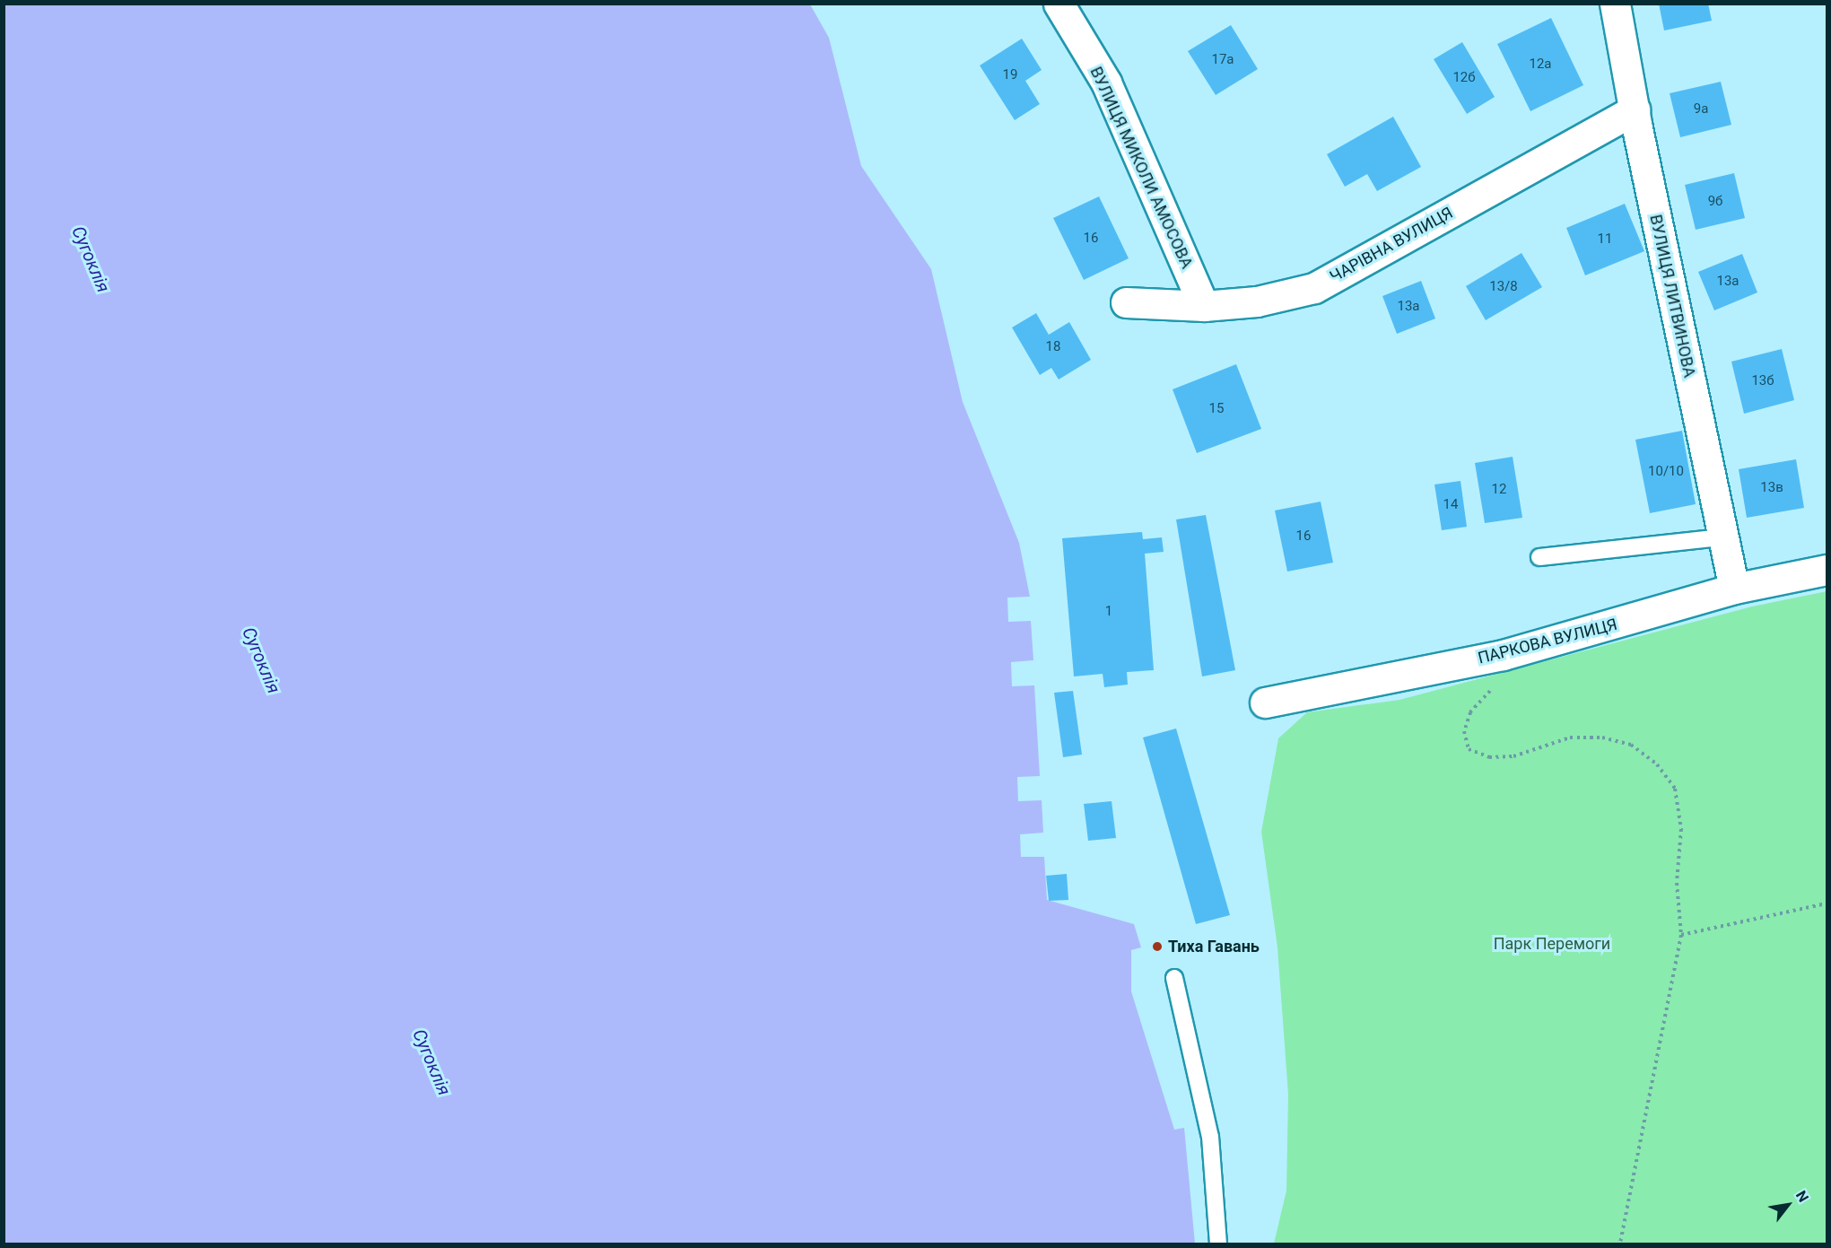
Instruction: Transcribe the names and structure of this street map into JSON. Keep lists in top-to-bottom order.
{
  "streets": {
    "street": [
      "ВУЛИЦЯ МИКОЛИ АМОСОВА",
      "ЧАРІВНА ВУЛИЦЯ",
      "ВУЛИЦЯ ЛИТВИНОВА",
      "ПАРКОВА ВУЛИЦЯ"
    ]
  },
  "crossings": [
    ["ВУЛИЦЯ МИКОЛИ АМОСОВА", "ЧАРІВНА ВУЛИЦЯ"],
    ["ЧАРІВНА ВУЛИЦЯ", "ВУЛИЦЯ ЛИТВИНОВА"],
    ["ВУЛИЦЯ ЛИТВИНОВА", "ПАРКОВА ВУЛИЦЯ"]
  ],
  "water": ["Сугоклія"],
  "parks": ["Парк Перемоги"],
  "places": ["Тиха Гавань"],
  "house_numbers": [
    "17а",
    "12а",
    "19",
    "12б",
    "9а",
    "9б",
    "16",
    "11",
    "13а",
    "13/8",
    "13а",
    "18",
    "13б",
    "15",
    "10/10",
    "13в",
    "12",
    "14",
    "16",
    "1"
  ],
  "north": "top right"
}
